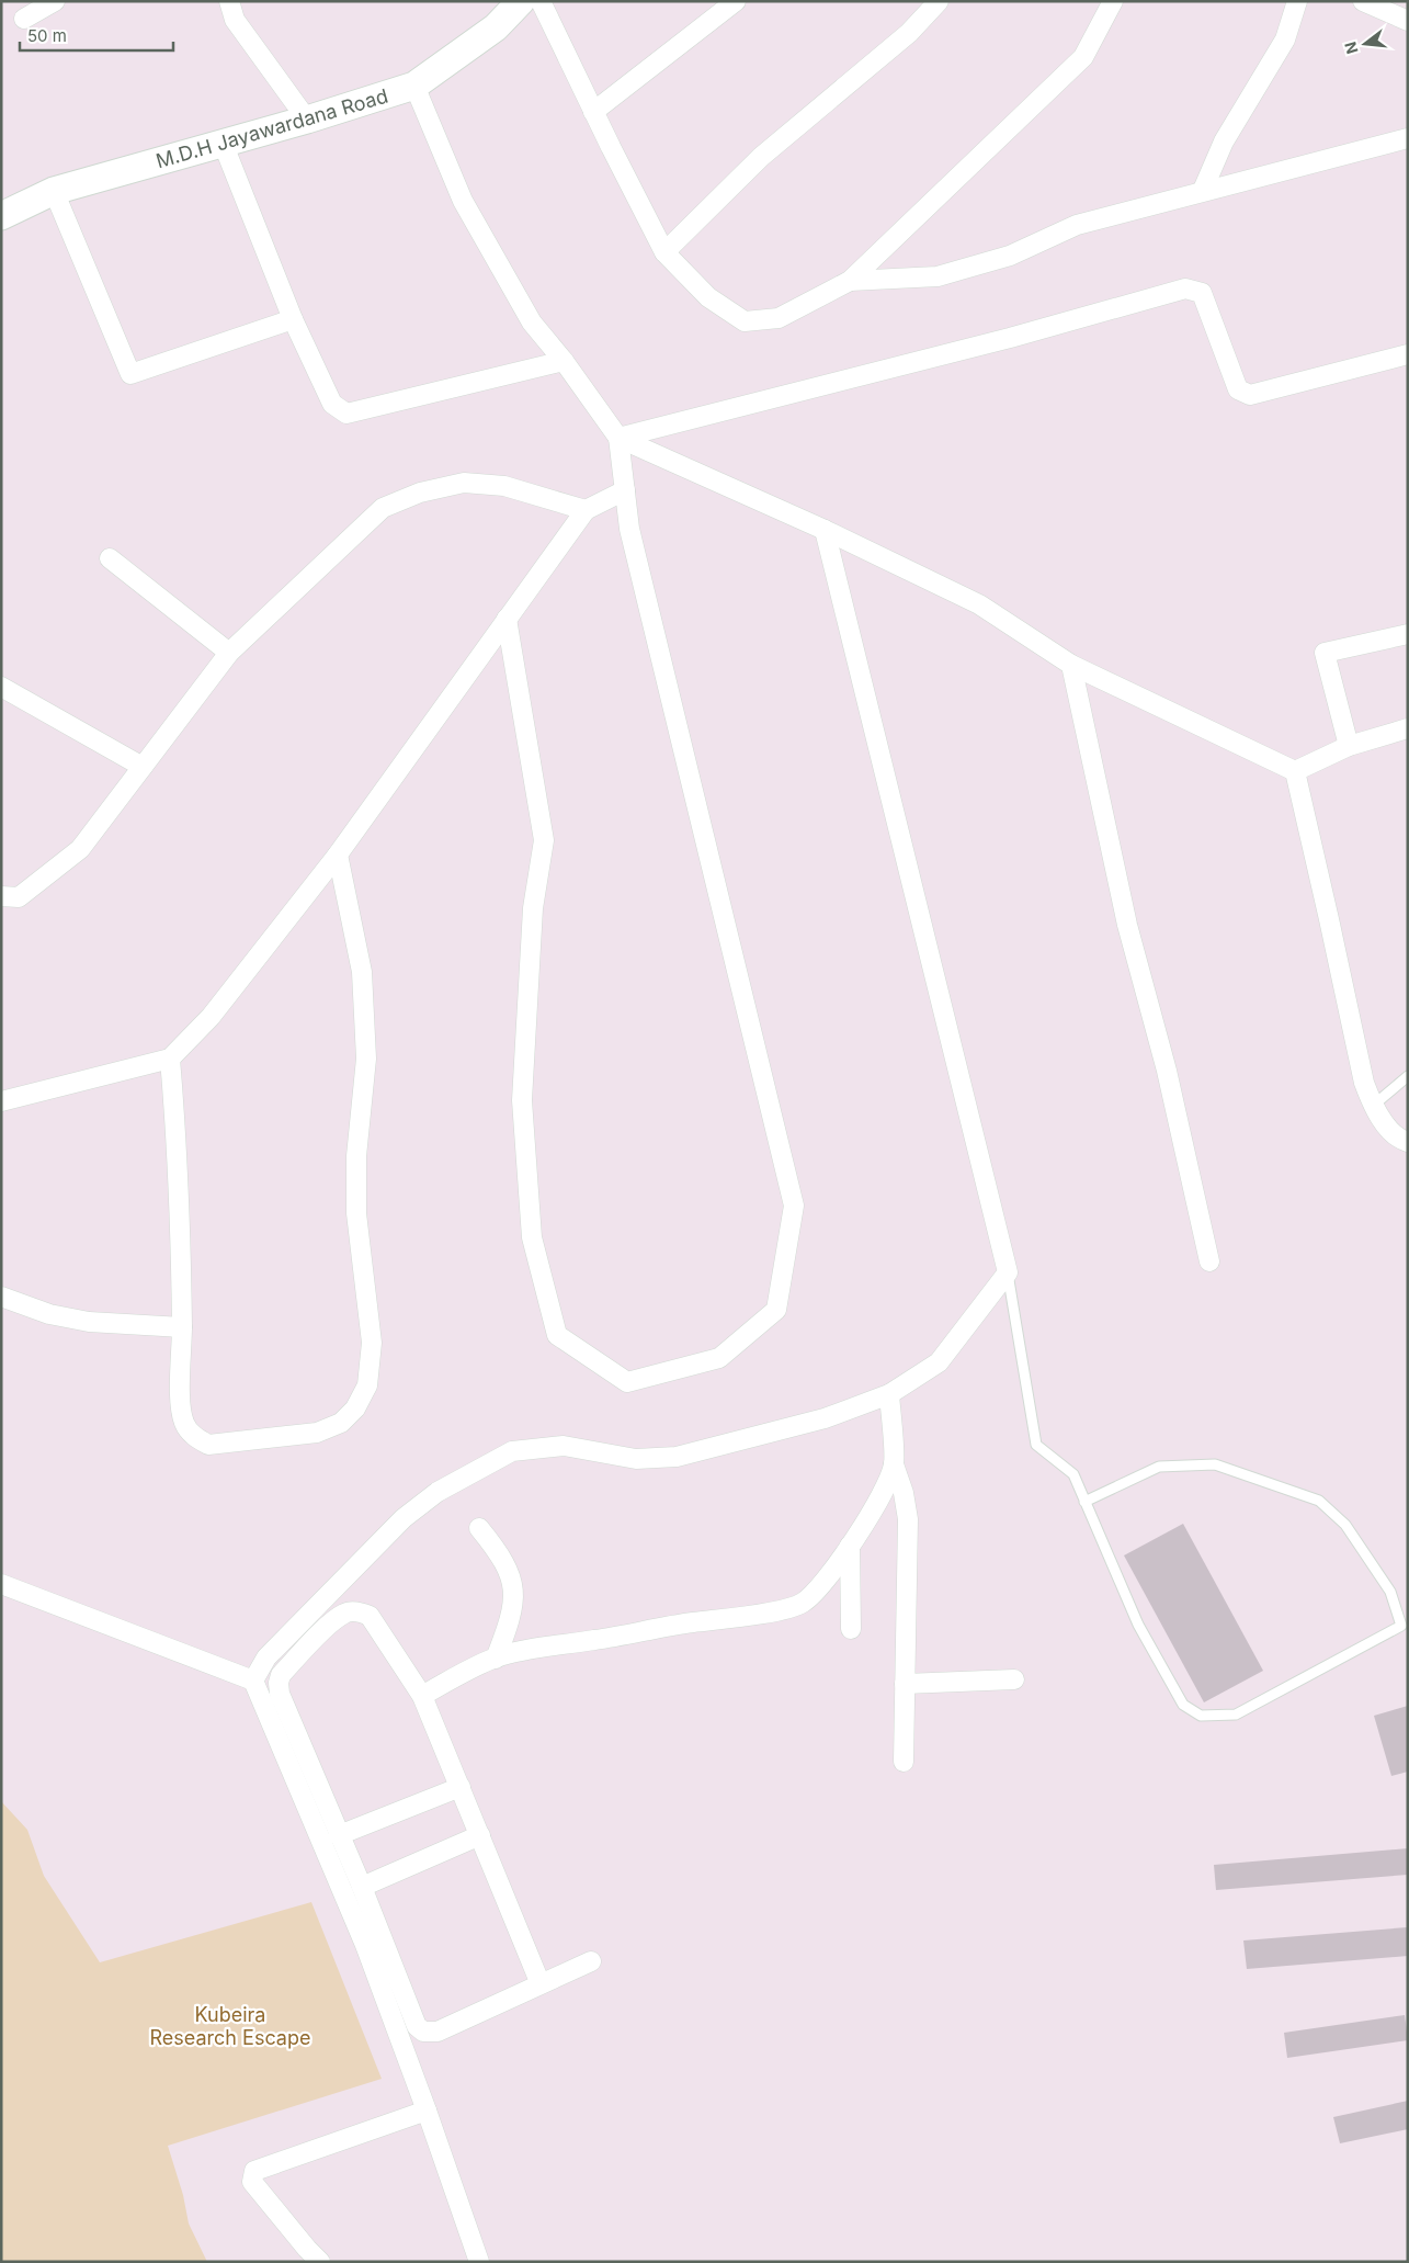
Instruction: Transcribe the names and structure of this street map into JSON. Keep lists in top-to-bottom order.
{
  "streets": {
    "street": ["M.D.H Jayawardana Road"]
  },
  "parks": ["Kubeira Research Escape"],
  "scale_bar": "50 m",
  "north": "left"
}
